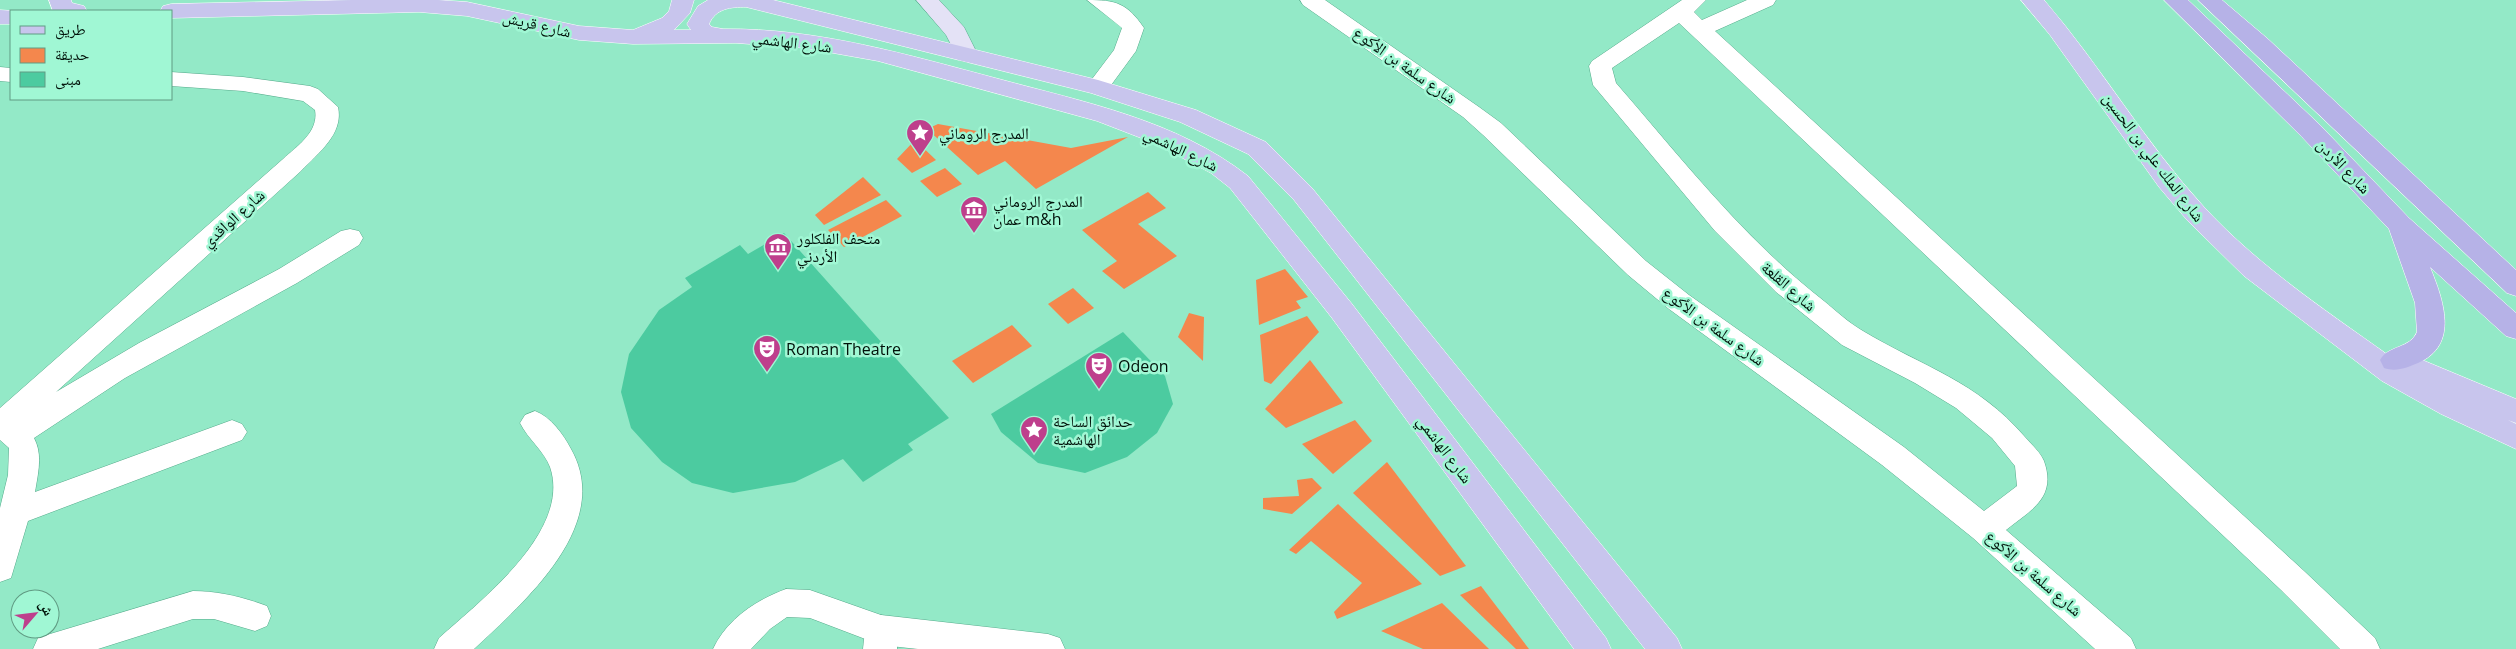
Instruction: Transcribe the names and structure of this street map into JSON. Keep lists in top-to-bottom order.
{
  "streets": {
    "highway": ["شارع الأردن"],
    "main road": ["شارع قريش", "شارع الهاشمي", "شارع الملك علي بن الحسين"],
    "street": ["شارع سلمة بن الأكوع", "شارع الواقدي", "شارع القلعة"]
  },
  "crossings": [
    ["شارع قريش", "شارع الهاشمي"],
    ["شارع سلمة بن الأكوع", "شارع القلعة"]
  ],
  "places": {
    "place": ["المدرج الروماني", "حدائق الساحة الهاشمية"],
    "museum": ["المدرج الروماني عمان m&h", "متحف الفلكلور الأردني"],
    "theatre": ["Roman Theatre", "Odeon"]
  },
  "legend": ["طريق", "حديقة", "مبنى"],
  "north": "top right"
}
